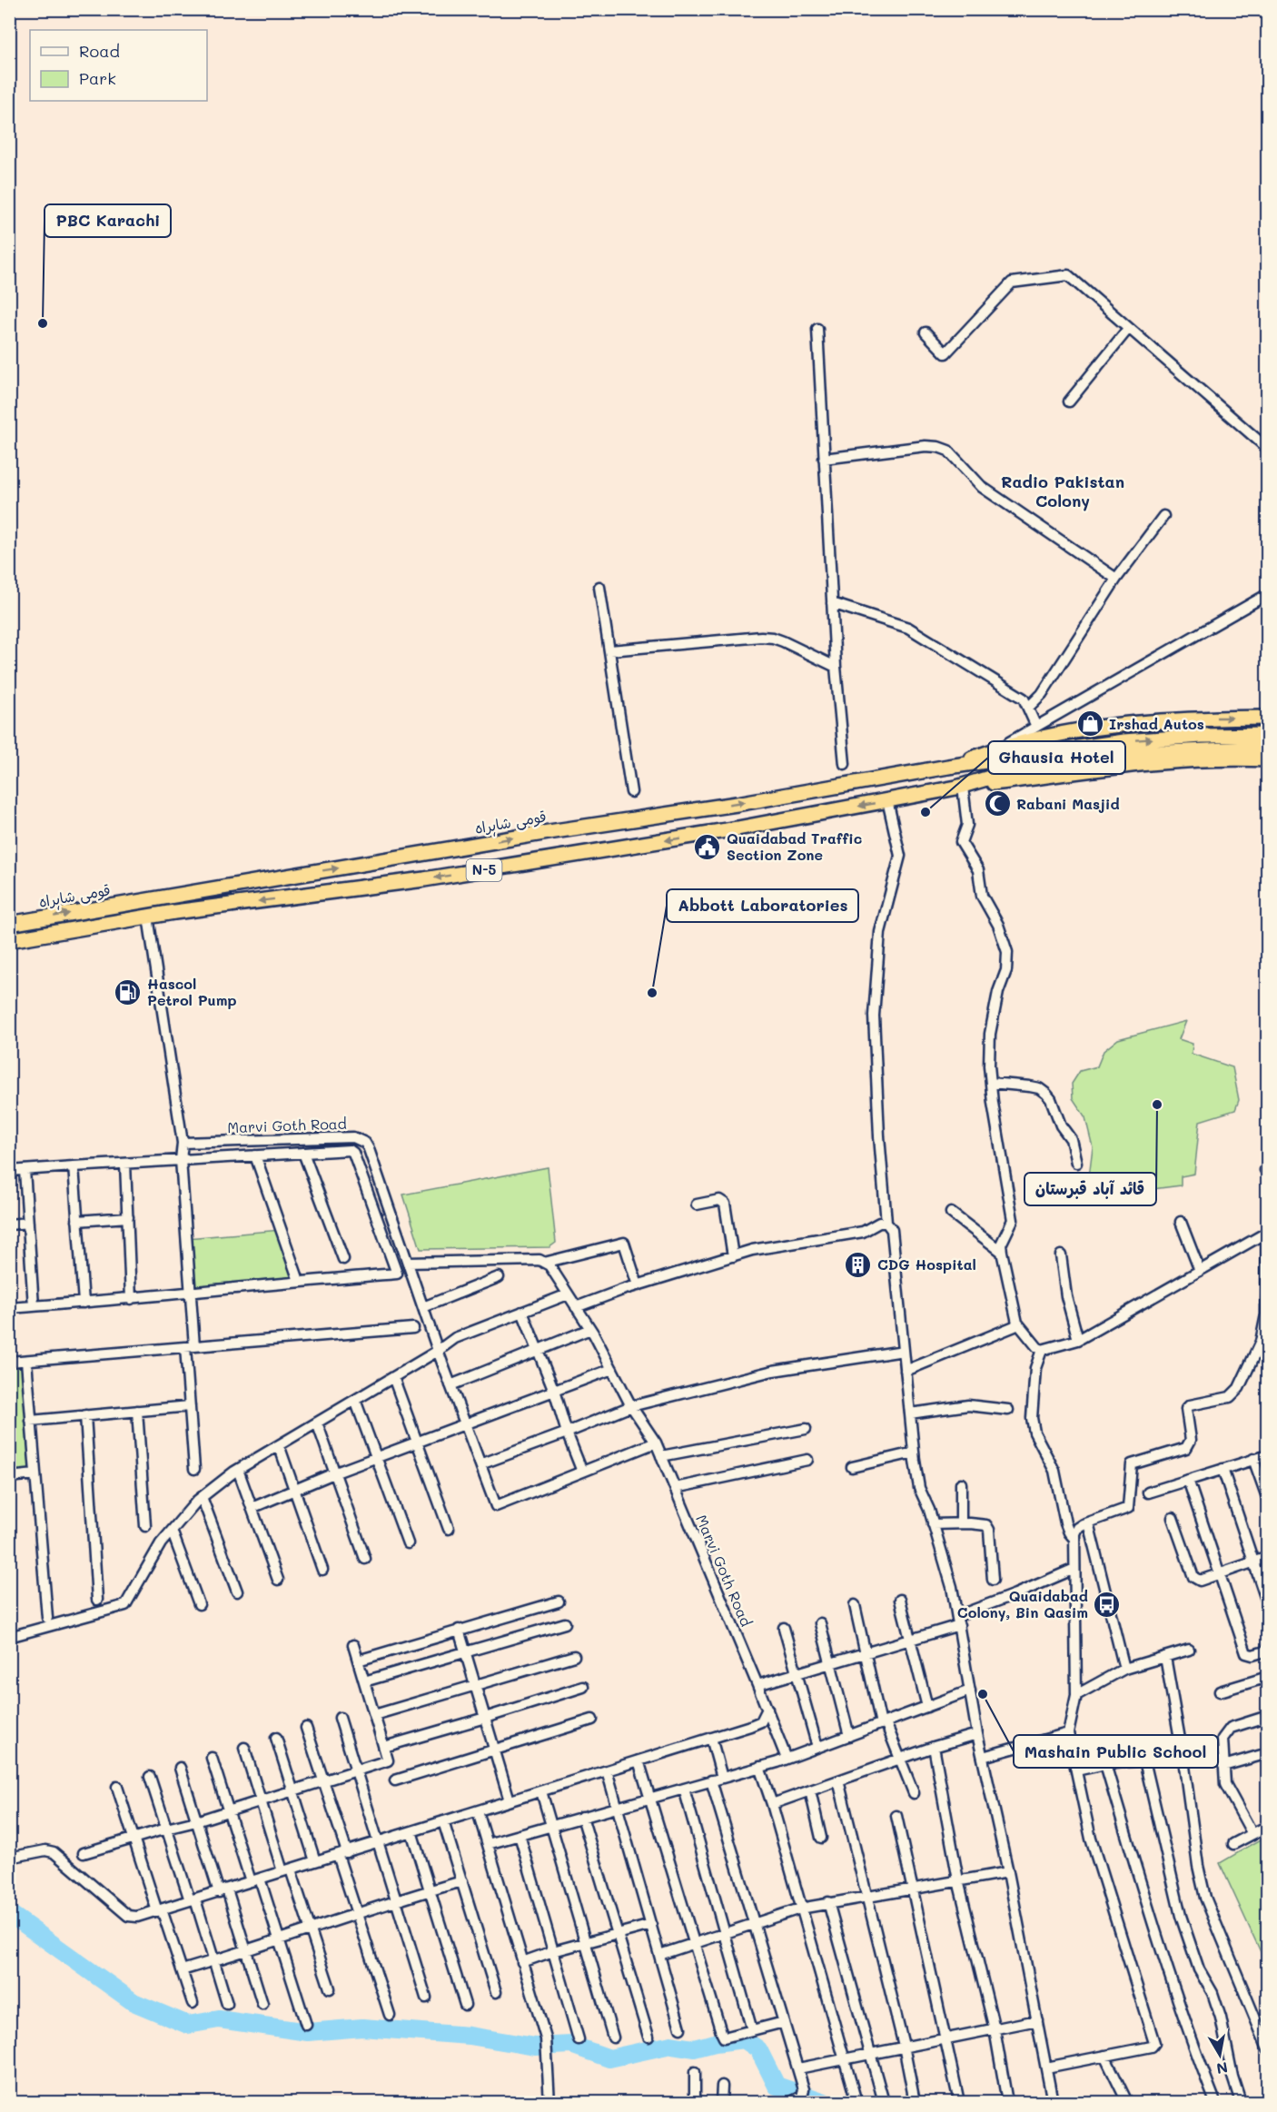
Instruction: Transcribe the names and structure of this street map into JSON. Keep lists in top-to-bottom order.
{
  "streets": {
    "highway": ["قومی شاہراہ", "N-5"],
    "street": ["Marvi Goth Road"]
  },
  "crossings": [
    ["قومی شاہراہ", "N-5"]
  ],
  "districts": ["Radio Pakistan Colony"],
  "places": {
    "other": [
      "PBC Karachi",
      "Ghausia Hotel",
      "Abbott Laboratories",
      "قائد آباد قبرستان",
      "Mashain Public School"
    ],
    "shop": ["Irshad Autos"],
    "mosque": ["Rabani Masjid"],
    "public building": ["Quaidabad Traffic Section Zone"],
    "fuel station": ["Hascol Petrol Pump"],
    "building": ["CDG Hospital"],
    "bus stop": ["Quaidabad Colony, Bin Qasim"]
  },
  "legend": ["Road", "Park"],
  "north": "bottom"
}
